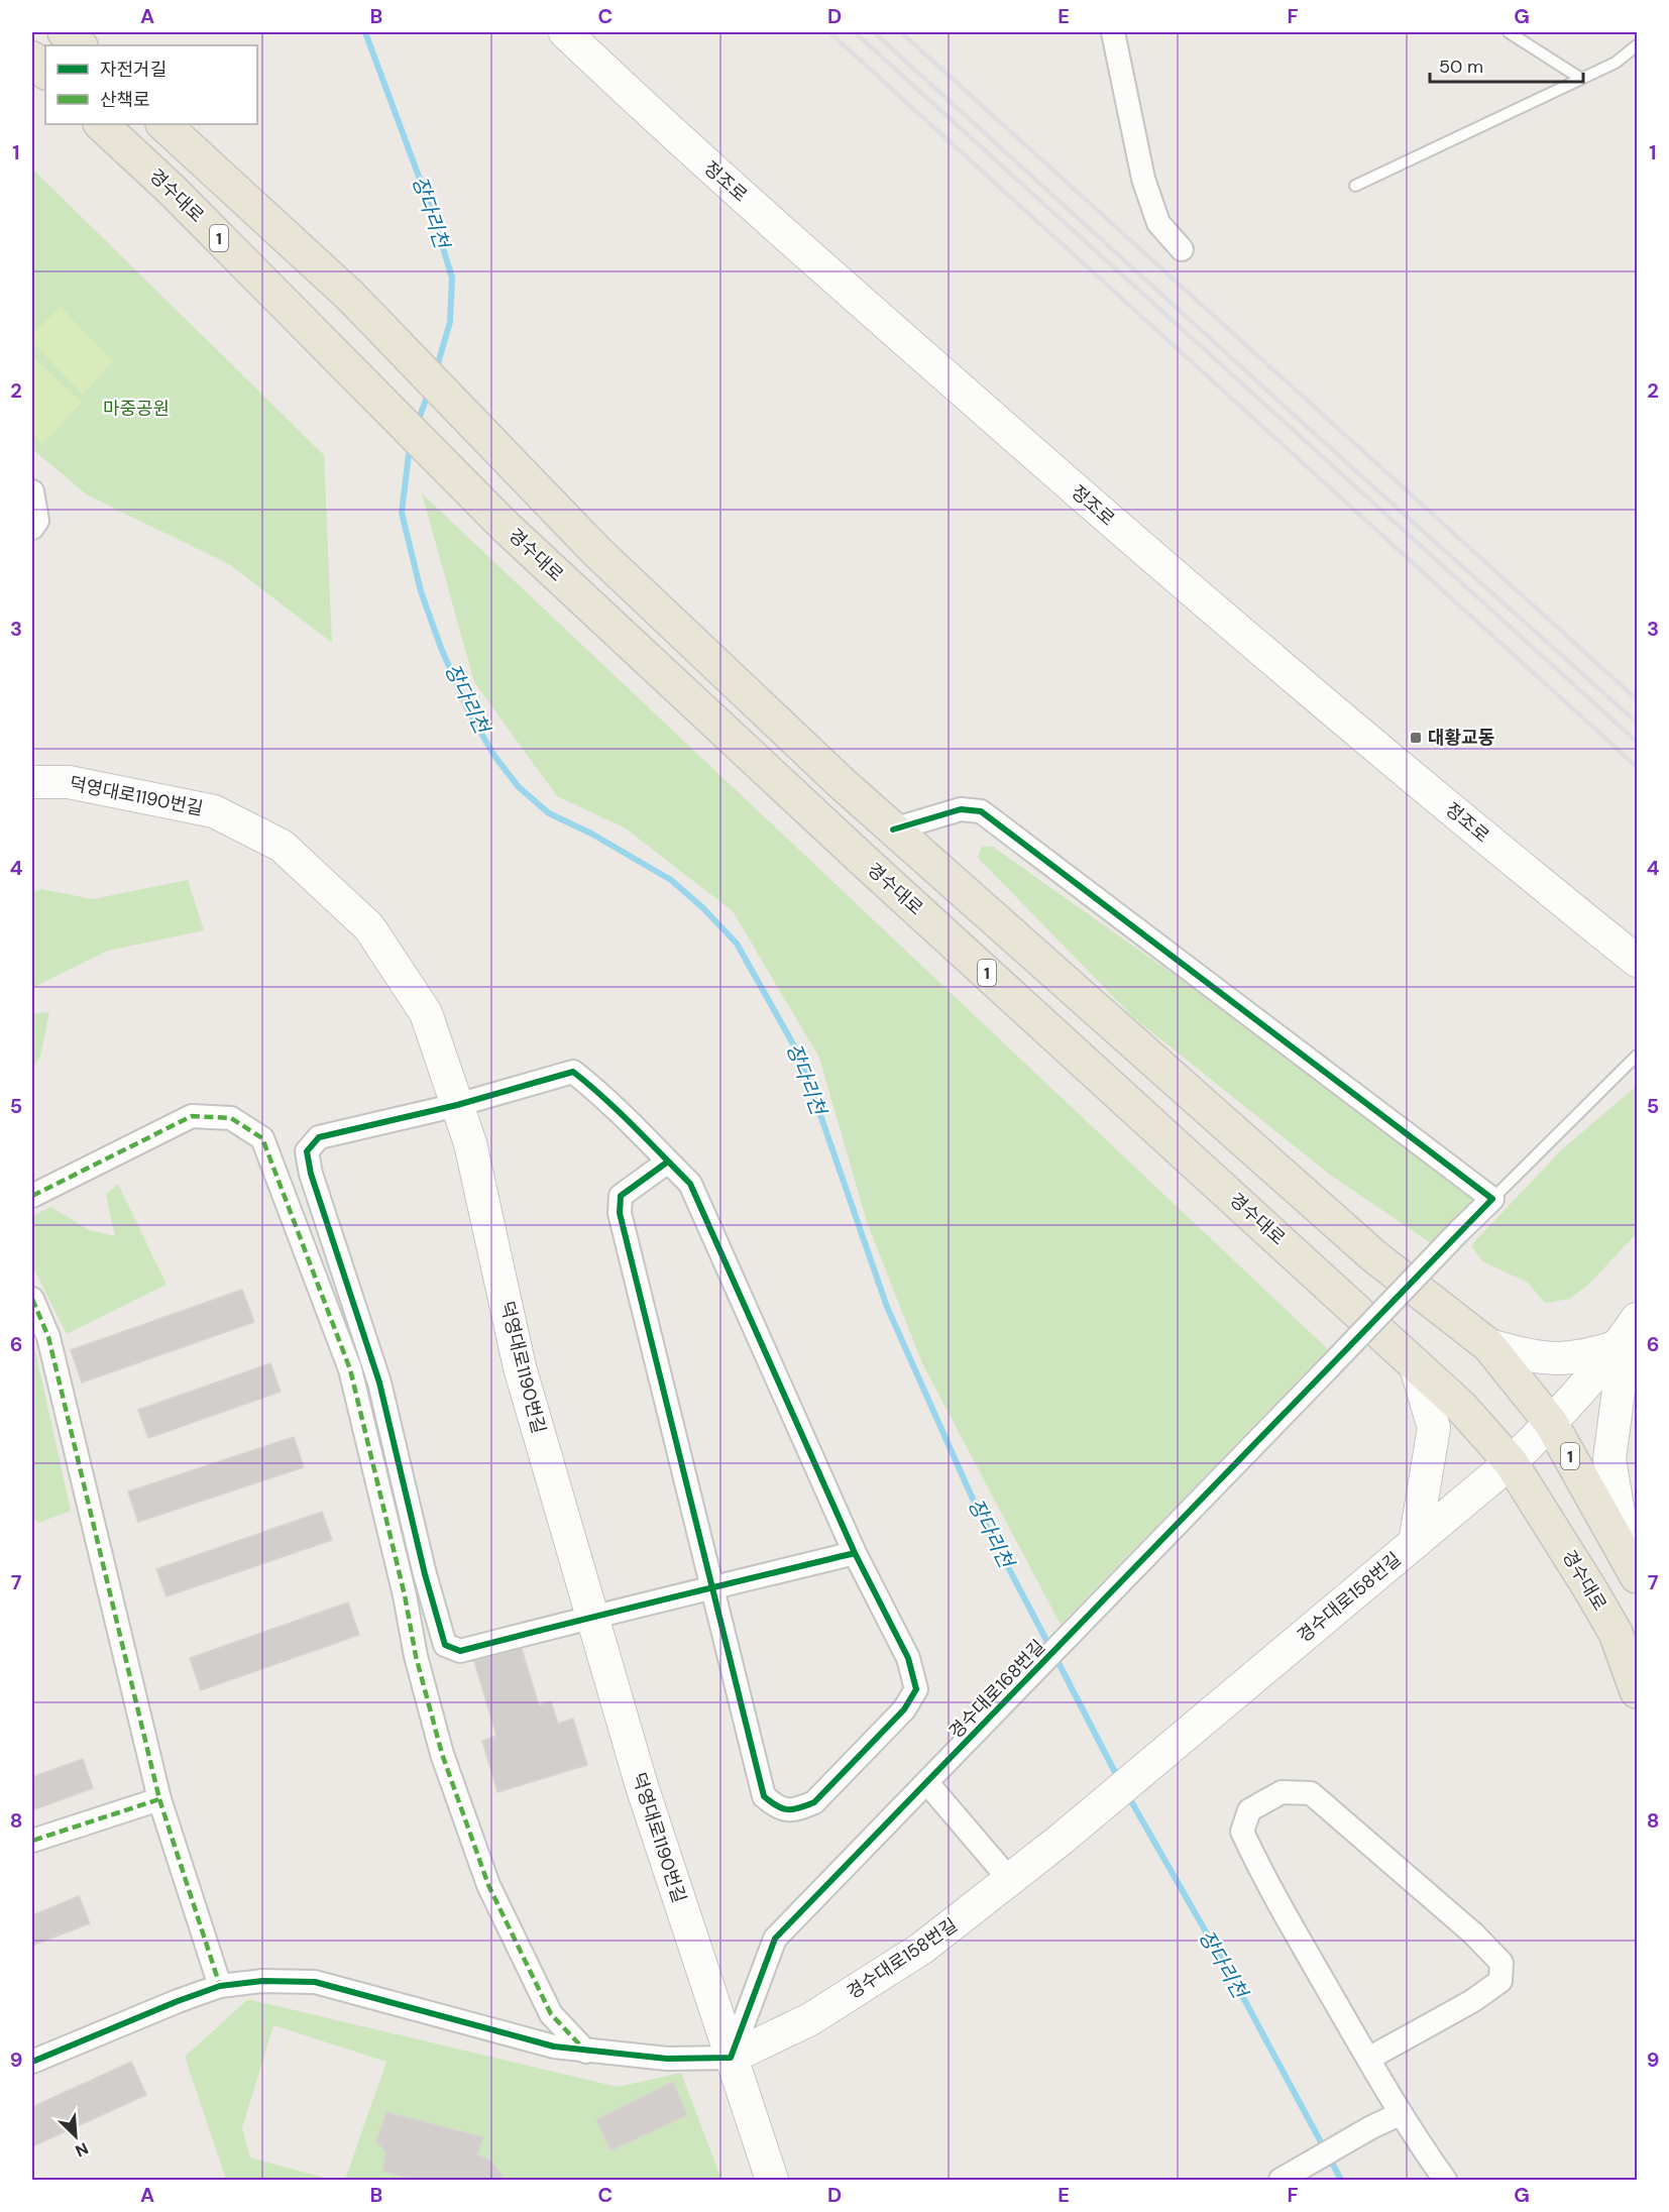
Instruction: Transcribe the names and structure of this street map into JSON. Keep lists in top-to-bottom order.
{
  "streets": {
    "main road": ["경수대로", "1"],
    "street": [
      "정조로",
      "덕영대로1190번길",
      "경수대로158번길",
      "경수대로168번길"
    ]
  },
  "crossings": [
    ["경수대로", "경수대로158번길"],
    ["1", "경수대로158번길"],
    ["덕영대로1190번길", "경수대로158번길"],
    ["덕영대로1190번길", "경수대로168번길"],
    ["경수대로158번길", "경수대로168번길"]
  ],
  "water": ["장다리천"],
  "parks": ["마중공원"],
  "places": {
    "transit": ["대황교동"]
  },
  "legend": ["자전거길", "산책로"],
  "scale_bar": "50 m",
  "north": "bottom right",
  "grid": {
    "columns": [
      "A",
      "B",
      "C",
      "D",
      "E",
      "F",
      "G"
    ],
    "rows": [
      "1",
      "2",
      "3",
      "4",
      "5",
      "6",
      "7",
      "8",
      "9"
    ]
  }
}
